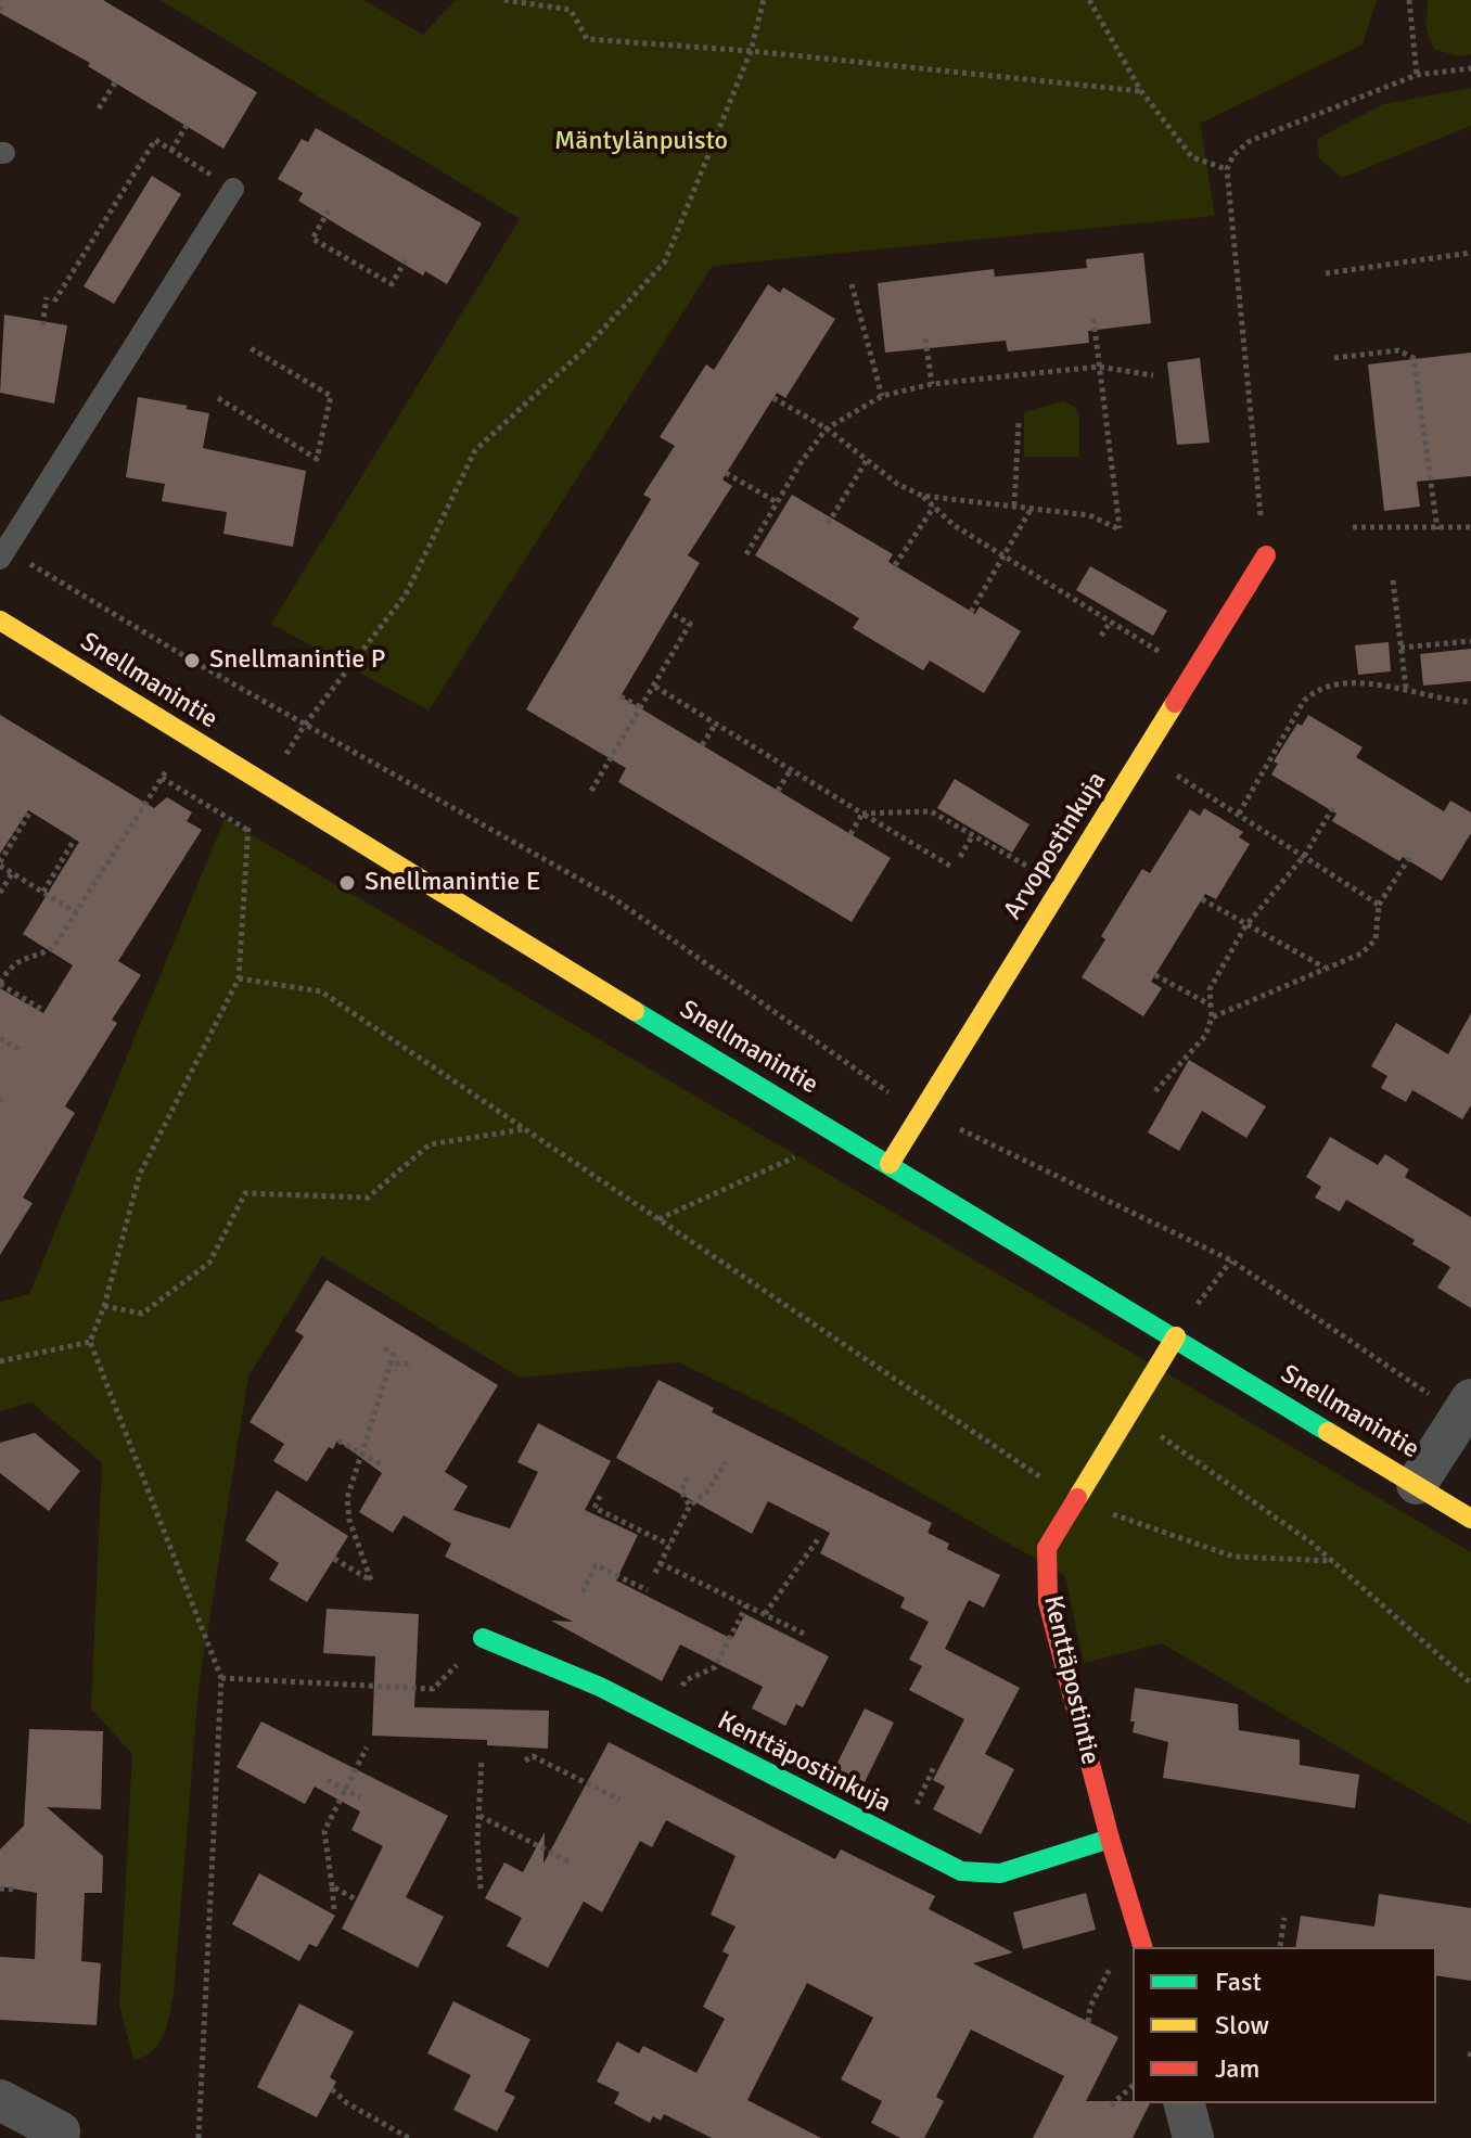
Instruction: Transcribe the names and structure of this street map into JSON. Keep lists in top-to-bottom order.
{
  "streets": {
    "street": [
      "Snellmanintie",
      "Arvopostinkuja",
      "Kenttäpostintie",
      "Kenttäpostinkuja"
    ]
  },
  "crossings": [
    ["Snellmanintie", "Arvopostinkuja"],
    ["Snellmanintie", "Kenttäpostintie"],
    ["Kenttäpostintie", "Kenttäpostinkuja"]
  ],
  "parks": ["Mäntylänpuisto"],
  "places": ["Snellmanintie P", "Snellmanintie E"],
  "legend": ["Fast", "Slow", "Jam"]
}
